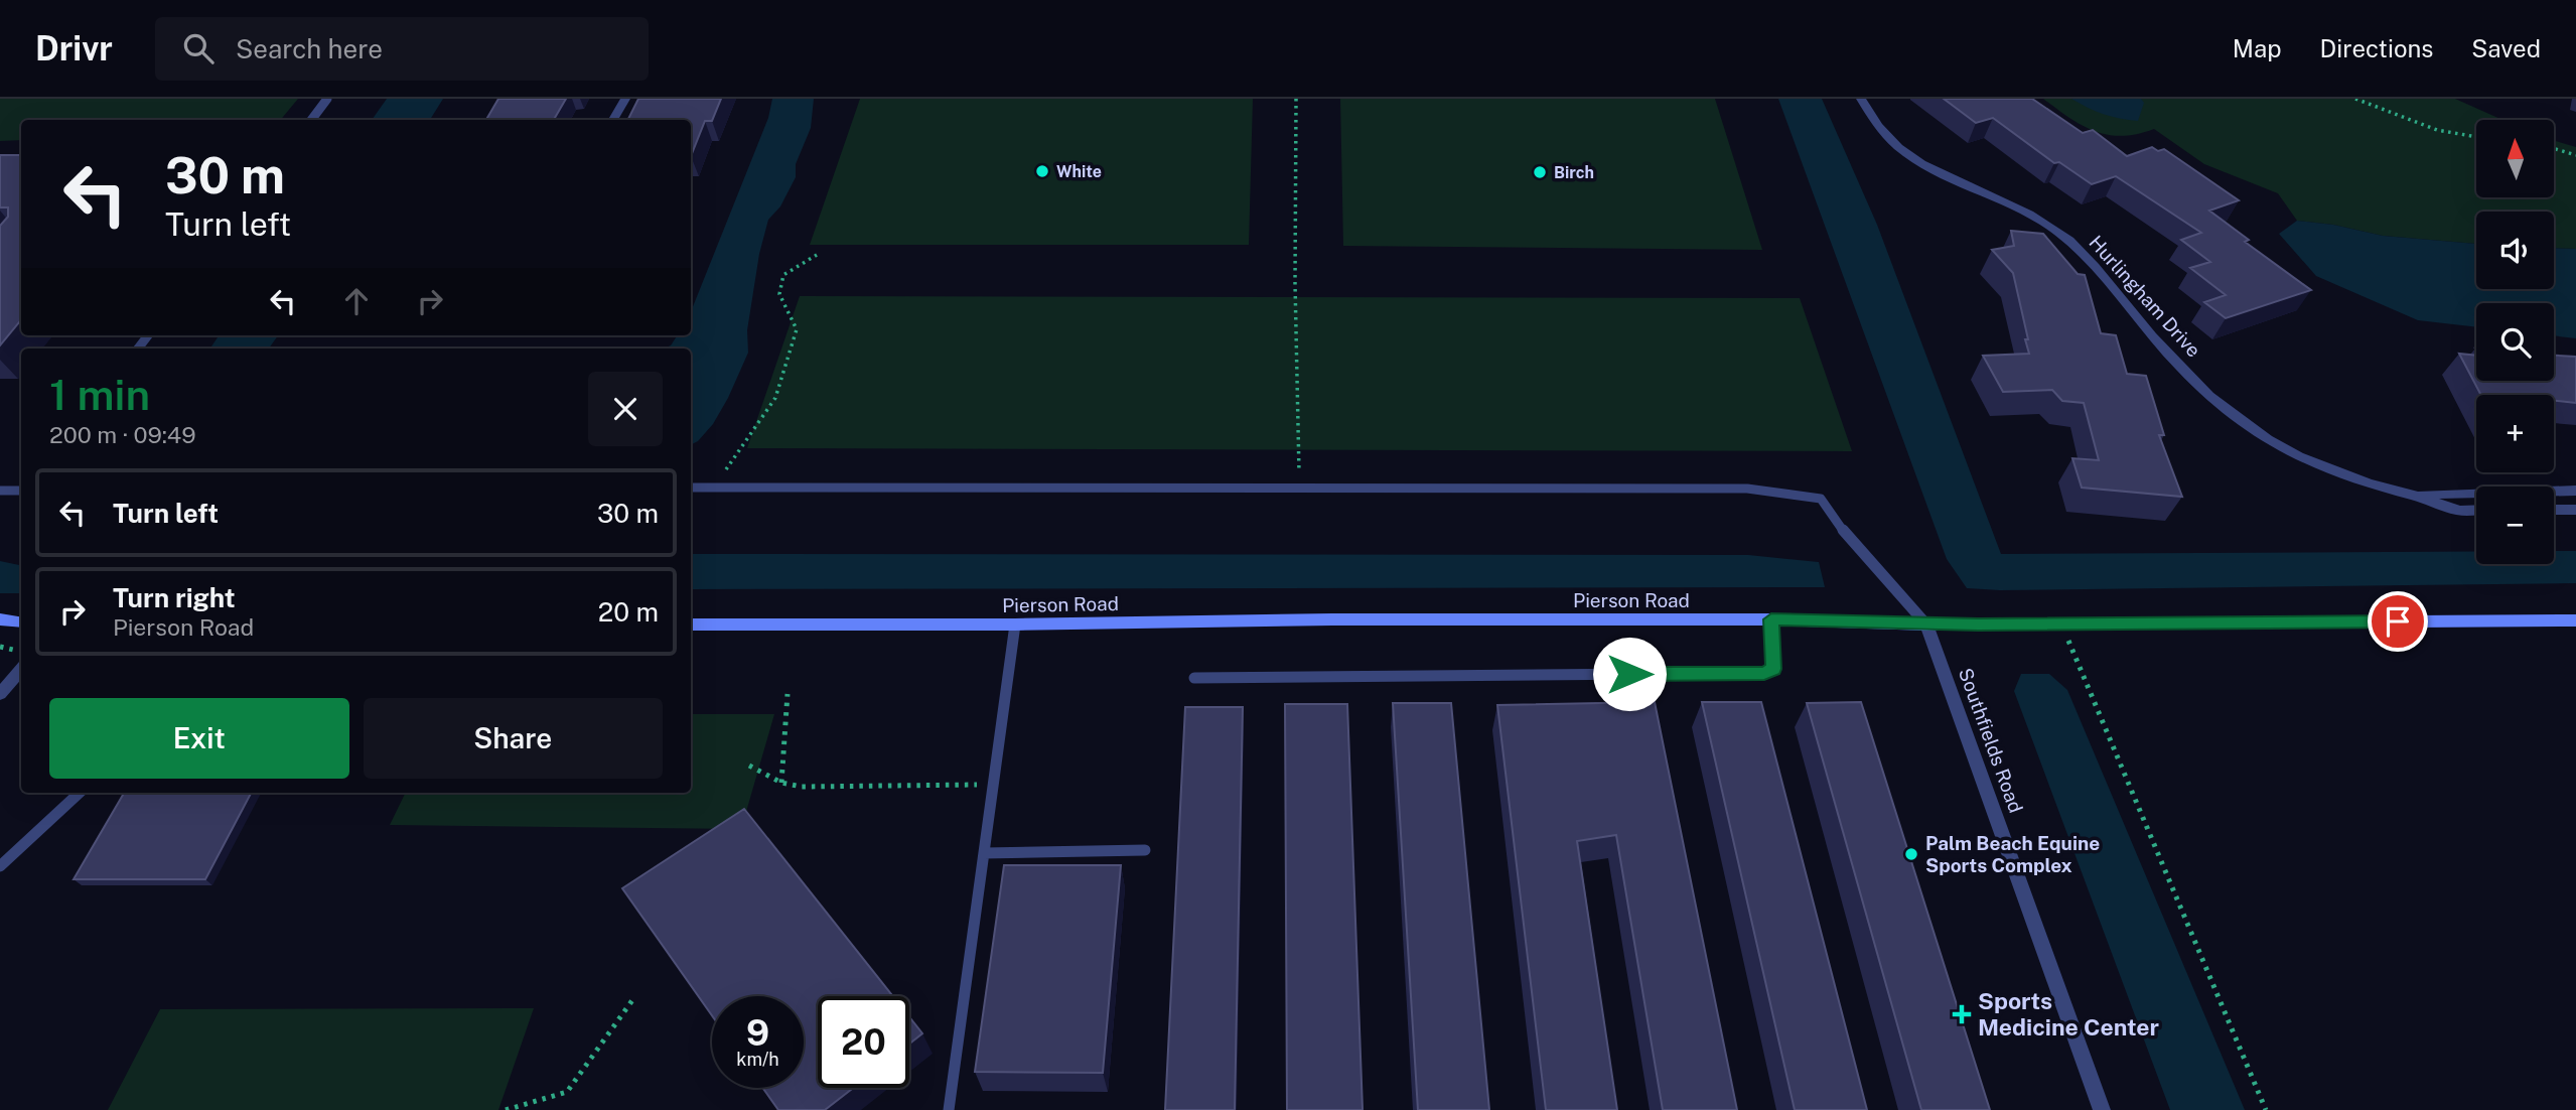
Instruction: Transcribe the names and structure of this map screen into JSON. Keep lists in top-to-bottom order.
{
  "streets": {
    "street": ["Hurlingham Drive", "Pierson Road", "Southfields Road"]
  },
  "crossings": [
    ["Pierson Road", "Southfields Road"]
  ],
  "places": {
    "other": ["White", "Birch", "Palm Beach Equine Sports Complex"],
    "health": ["Sports Medicine Center"]
  },
  "north": "top",
  "page": {
    "header": "Drivr",
    "search": "Search here",
    "nav": ["Map", "Directions", "Saved"],
    "map_buttons": ["+", "−"],
    "turn": ["30 m", "Turn left"],
    "heading": ["1 min", "200 m · 09:49"],
    "list": [
      {
        "name": "Turn left",
        "value": "30 m"
      },
      {
        "name": "Turn right",
        "note": "Pierson Road",
        "value": "20 m"
      }
    ],
    "buttons": ["Exit", "Share"],
    "speed": "9 km/h",
    "limit": "20"
  }
}
